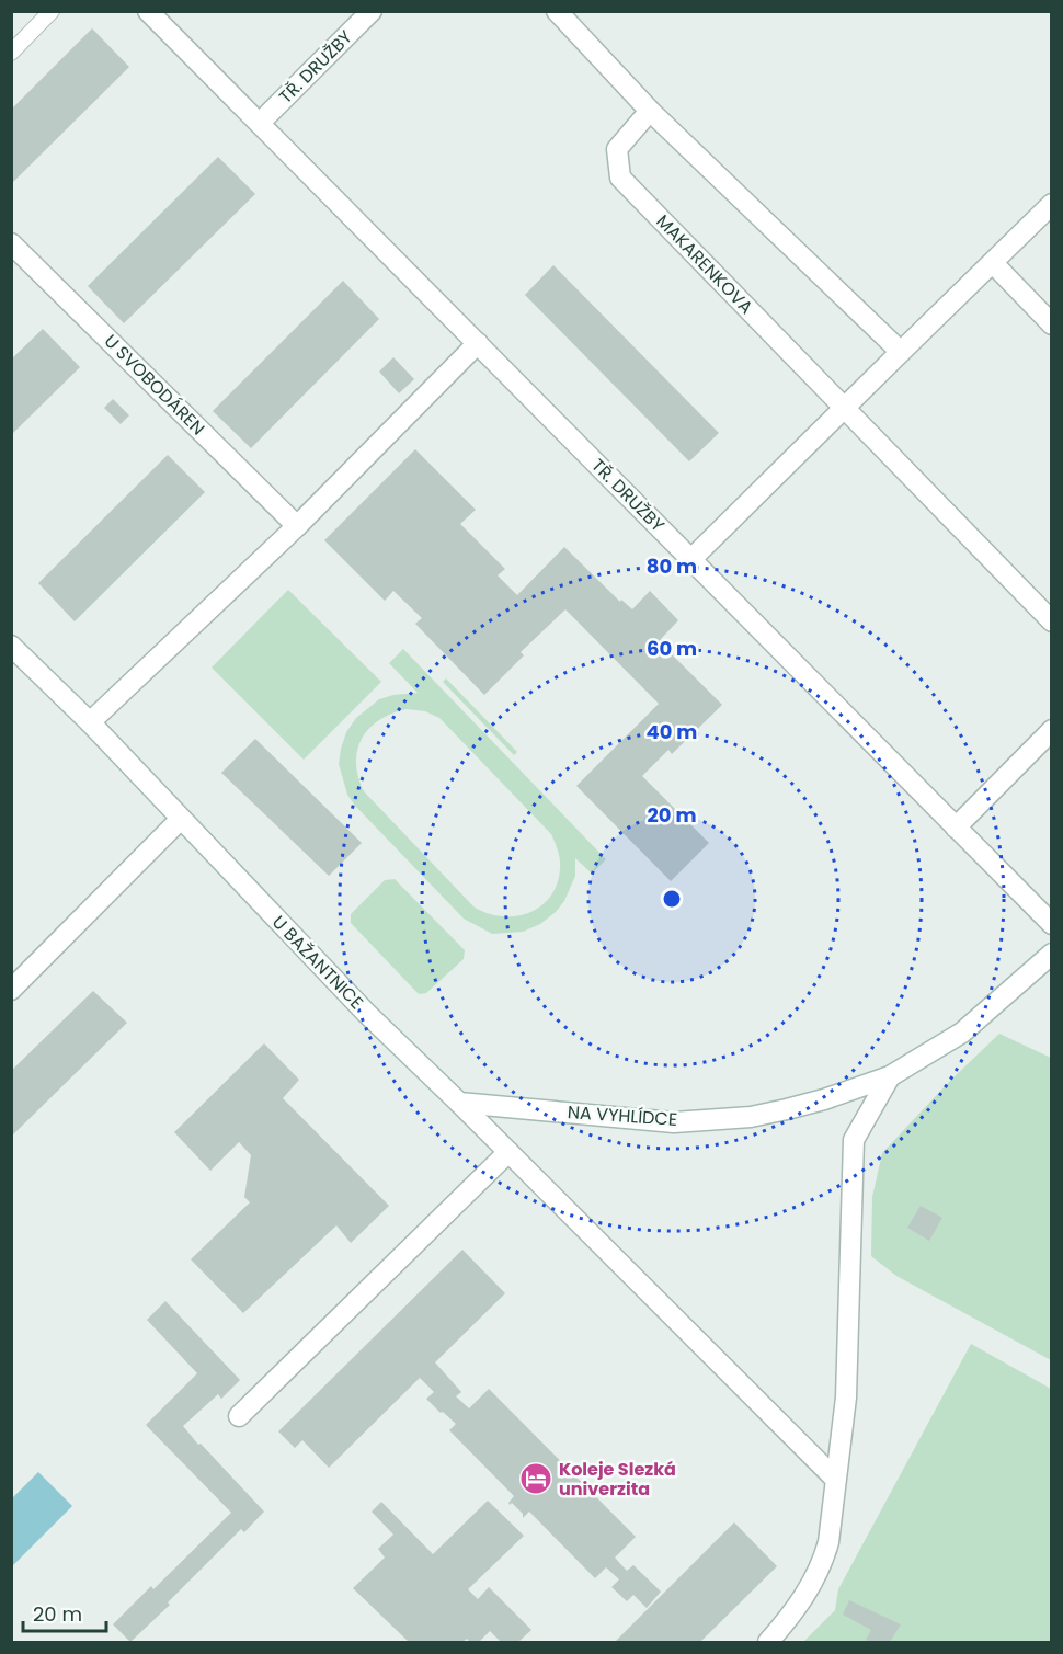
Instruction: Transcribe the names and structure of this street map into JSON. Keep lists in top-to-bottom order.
{
  "streets": {
    "street": [
      "TŘ. DRUŽBY",
      "MAKARENKOVA",
      "U SVOBODÁREN",
      "U BAŽANTNICE",
      "NA VYHLÍDCE"
    ]
  },
  "crossings": [
    ["U BAŽANTNICE", "NA VYHLÍDCE"]
  ],
  "places": {
    "hotel": ["Koleje Slezká univerzita"]
  },
  "scale_bar": "20 m",
  "rings": [
    "80 m",
    "60 m",
    "40 m",
    "20 m"
  ]
}
